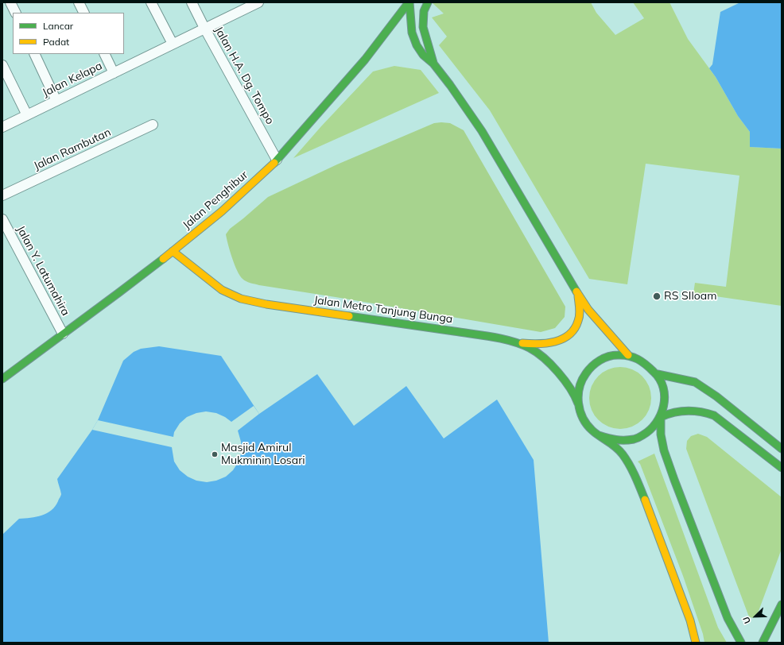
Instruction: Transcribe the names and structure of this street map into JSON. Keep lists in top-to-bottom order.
{
  "streets": {
    "main road": ["Jalan Penghibur", "Jalan Metro Tanjung Bunga"],
    "street": [
      "Jalan H.A. Dg. Tompo",
      "Jalan Kelapa",
      "Jalan Rambutan",
      "Jalan Y. Latumahira"
    ]
  },
  "crossings": [
    ["Jalan H.A. Dg. Tompo", "Jalan Kelapa"],
    ["Jalan H.A. Dg. Tompo", "Jalan Penghibur"],
    ["Jalan Penghibur", "Jalan Y. Latumahira"],
    ["Jalan Penghibur", "Jalan Metro Tanjung Bunga"]
  ],
  "places": ["RS SIloam", "Masjid Amirul Mukminin Losari"],
  "legend": ["Lancar", "Padat"],
  "north": "bottom left"
}
